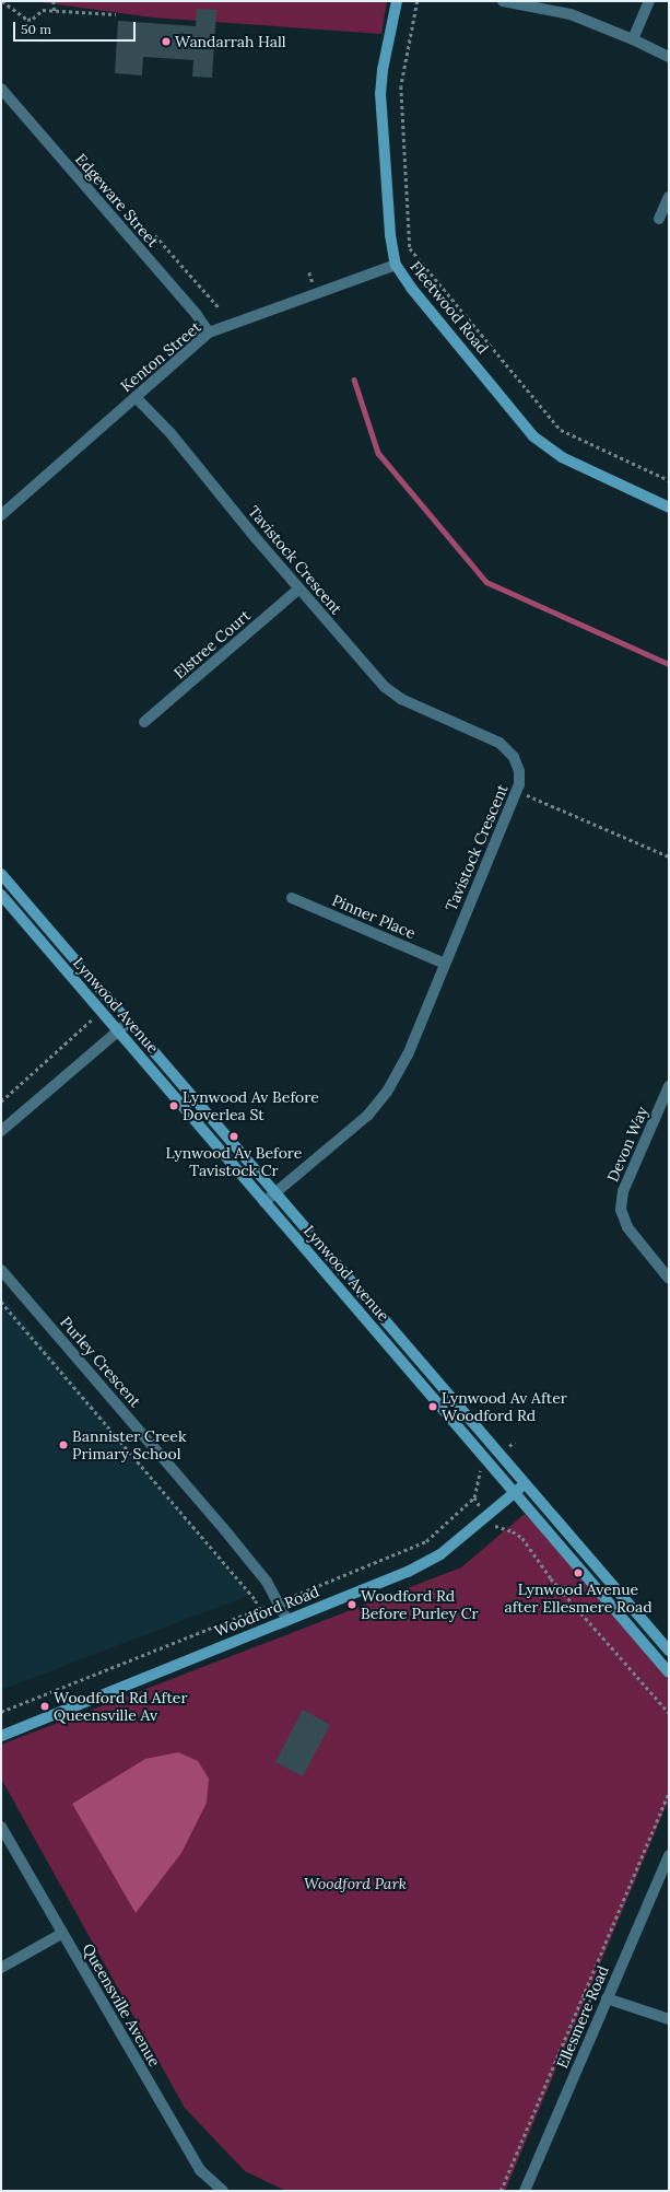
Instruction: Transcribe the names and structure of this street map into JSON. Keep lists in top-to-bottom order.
{
  "streets": {
    "street": [
      "Edgeware Street",
      "Fleetwood Road",
      "Kenton Street",
      "Tavistock Crescent",
      "Elstree Court",
      "Pinner Place",
      "Lynwood Avenue",
      "Devon Way",
      "Purley Crescent",
      "Woodford Road",
      "Queensville Avenue",
      "Ellesmere Road"
    ]
  },
  "crossings": [
    ["Edgeware Street", "Kenton Street"],
    ["Fleetwood Road", "Kenton Street"],
    ["Kenton Street", "Tavistock Crescent"],
    ["Tavistock Crescent", "Elstree Court"],
    ["Tavistock Crescent", "Pinner Place"],
    ["Tavistock Crescent", "Lynwood Avenue"],
    ["Lynwood Avenue", "Woodford Road"],
    ["Purley Crescent", "Woodford Road"]
  ],
  "parks": ["Woodford Park"],
  "places": [
    "Wandarrah Hall",
    "Lynwood Av Before Doverlea St",
    "Lynwood Av Before Tavistock Cr",
    "Lynwood Av After Woodford Rd",
    "Bannister Creek Primary School",
    "Lynwood Avenue after Ellesmere Road",
    "Woodford Rd Before Purley Cr",
    "Woodford Rd After Queensville Av"
  ],
  "scale_bar": "50 m"
}
